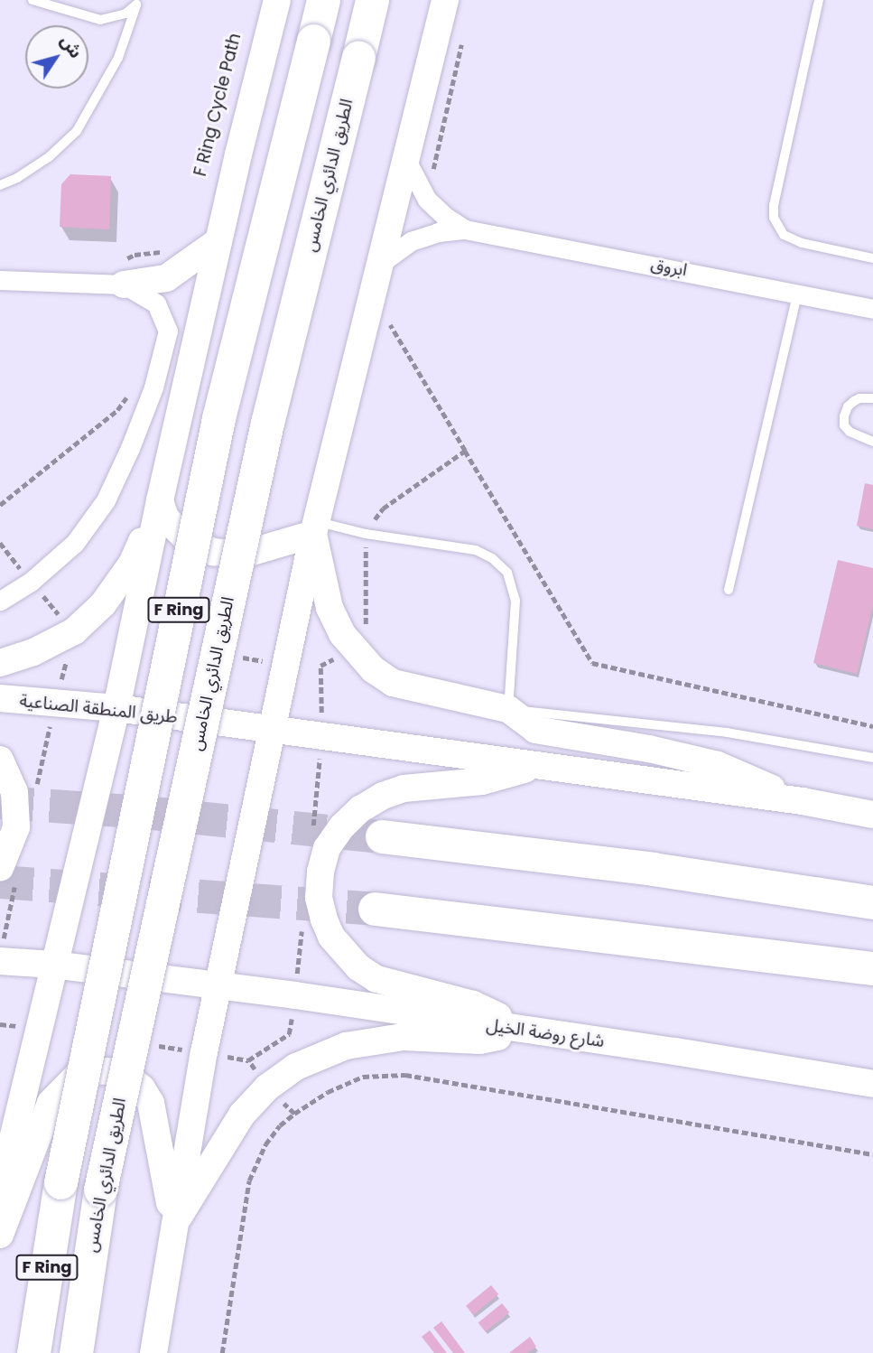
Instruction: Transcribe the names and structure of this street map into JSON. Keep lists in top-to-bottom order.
{
  "streets": {
    "highway": ["الطريق الدائري الخامس", "F Ring"],
    "street": ["ابروق", "طريق المنطقة الصناعية", "شارع روضة الخيل"]
  },
  "north": "top right"
}
